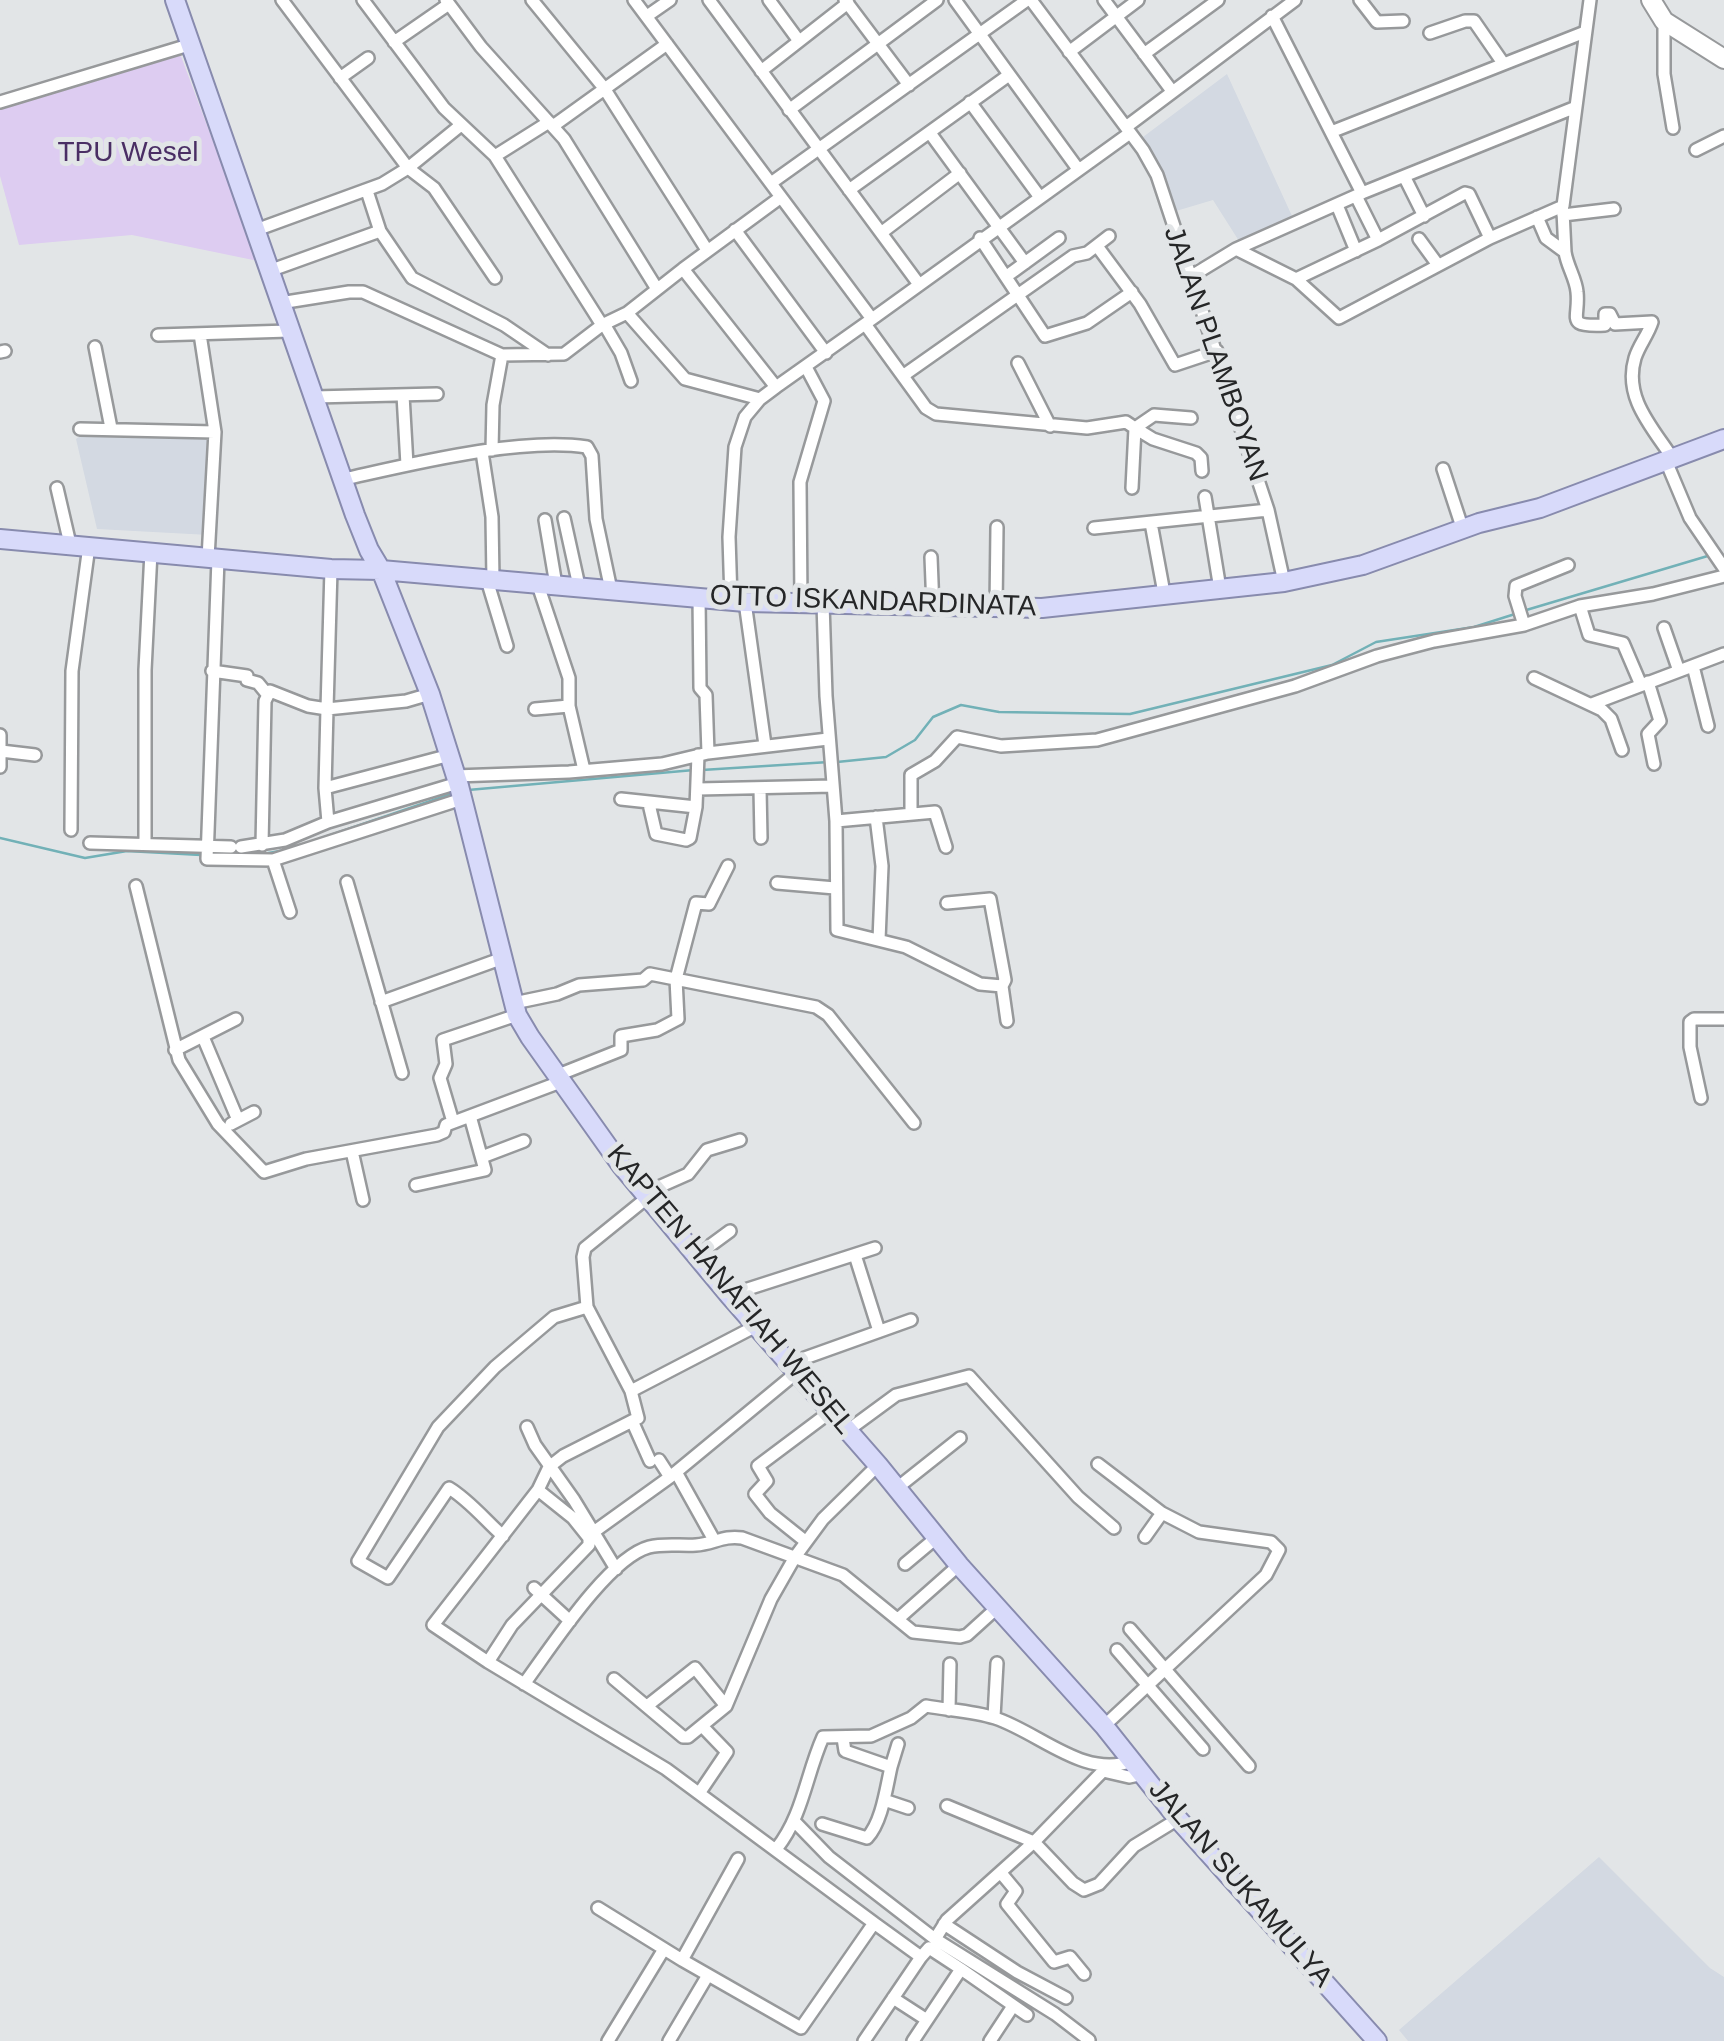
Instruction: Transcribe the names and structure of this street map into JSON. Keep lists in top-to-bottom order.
{
  "streets": {
    "main road": ["OTTO ISKANDARDINATA", "KAPTEN HANAFIAH WESEL", "JALAN SUKAMULYA"],
    "street": ["JALAN PLAMBOYAN"]
  },
  "crossings": [
    ["JALAN PLAMBOYAN", "OTTO ISKANDARDINATA"],
    ["OTTO ISKANDARDINATA", "KAPTEN HANAFIAH WESEL"],
    ["KAPTEN HANAFIAH WESEL", "JALAN SUKAMULYA"]
  ],
  "parks": ["TPU Wesel"]
}
